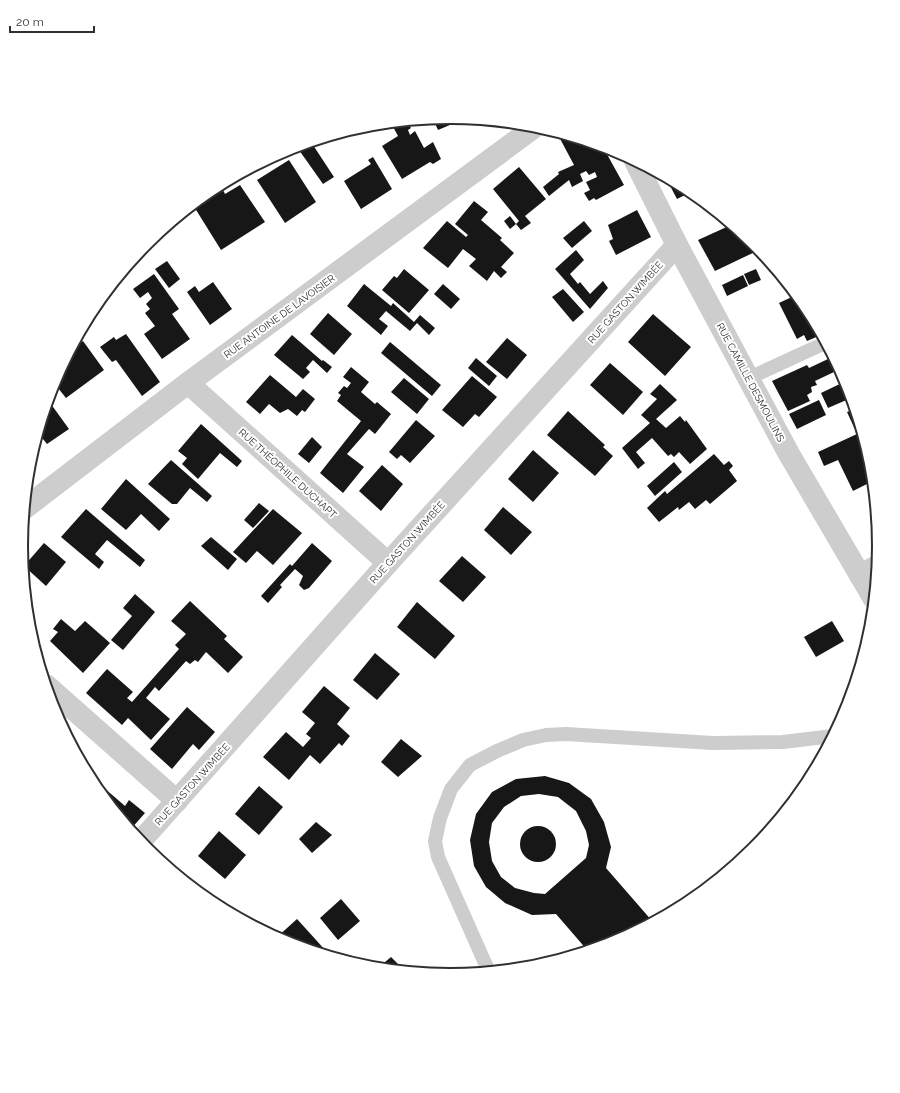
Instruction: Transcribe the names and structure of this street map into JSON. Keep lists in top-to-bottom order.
{
  "streets": {
    "street": [
      "RUE GASTON WIMBÉE",
      "RUE ANTOINE DE LAVOISIER",
      "RUE CAMILLE DESMOULINS",
      "RUE THÉOPHILE DUCHAPT"
    ]
  },
  "crossings": [
    ["RUE GASTON WIMBÉE", "RUE CAMILLE DESMOULINS"],
    ["RUE GASTON WIMBÉE", "RUE THÉOPHILE DUCHAPT"],
    ["RUE ANTOINE DE LAVOISIER", "RUE THÉOPHILE DUCHAPT"]
  ],
  "scale_bar": "20 m"
}
